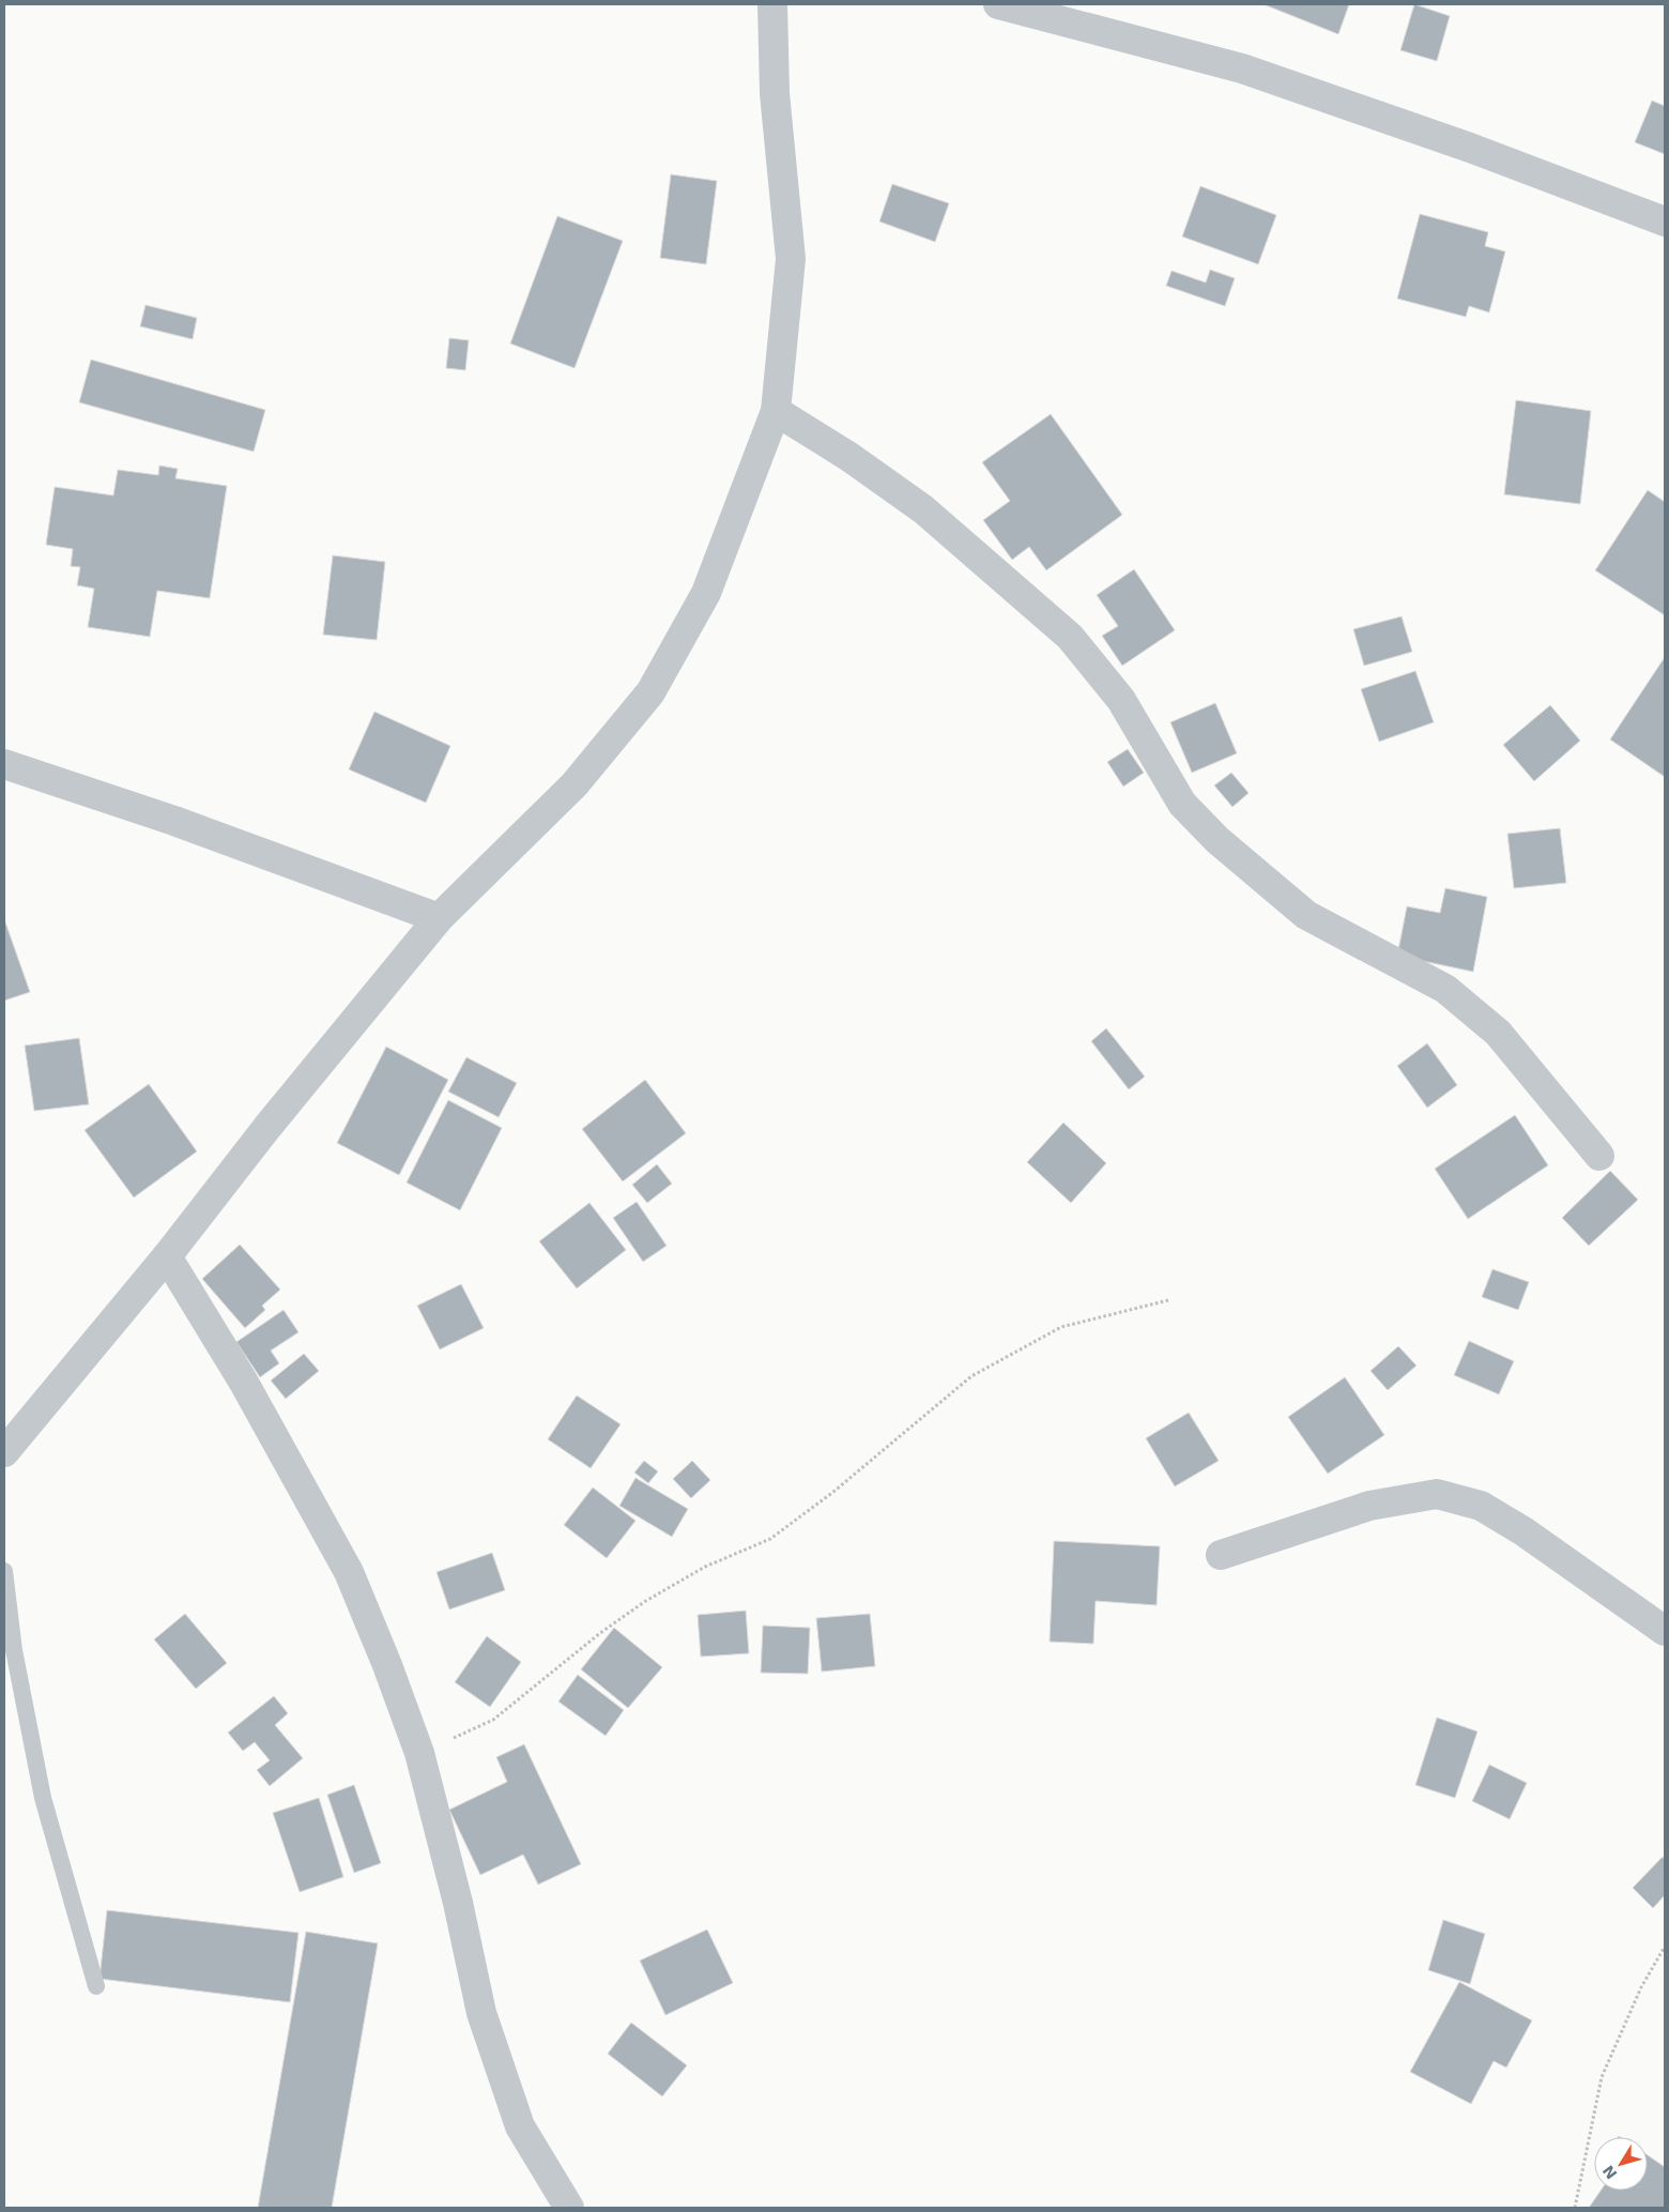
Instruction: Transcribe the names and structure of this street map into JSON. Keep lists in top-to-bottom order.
{
  "north": "bottom left"
}
